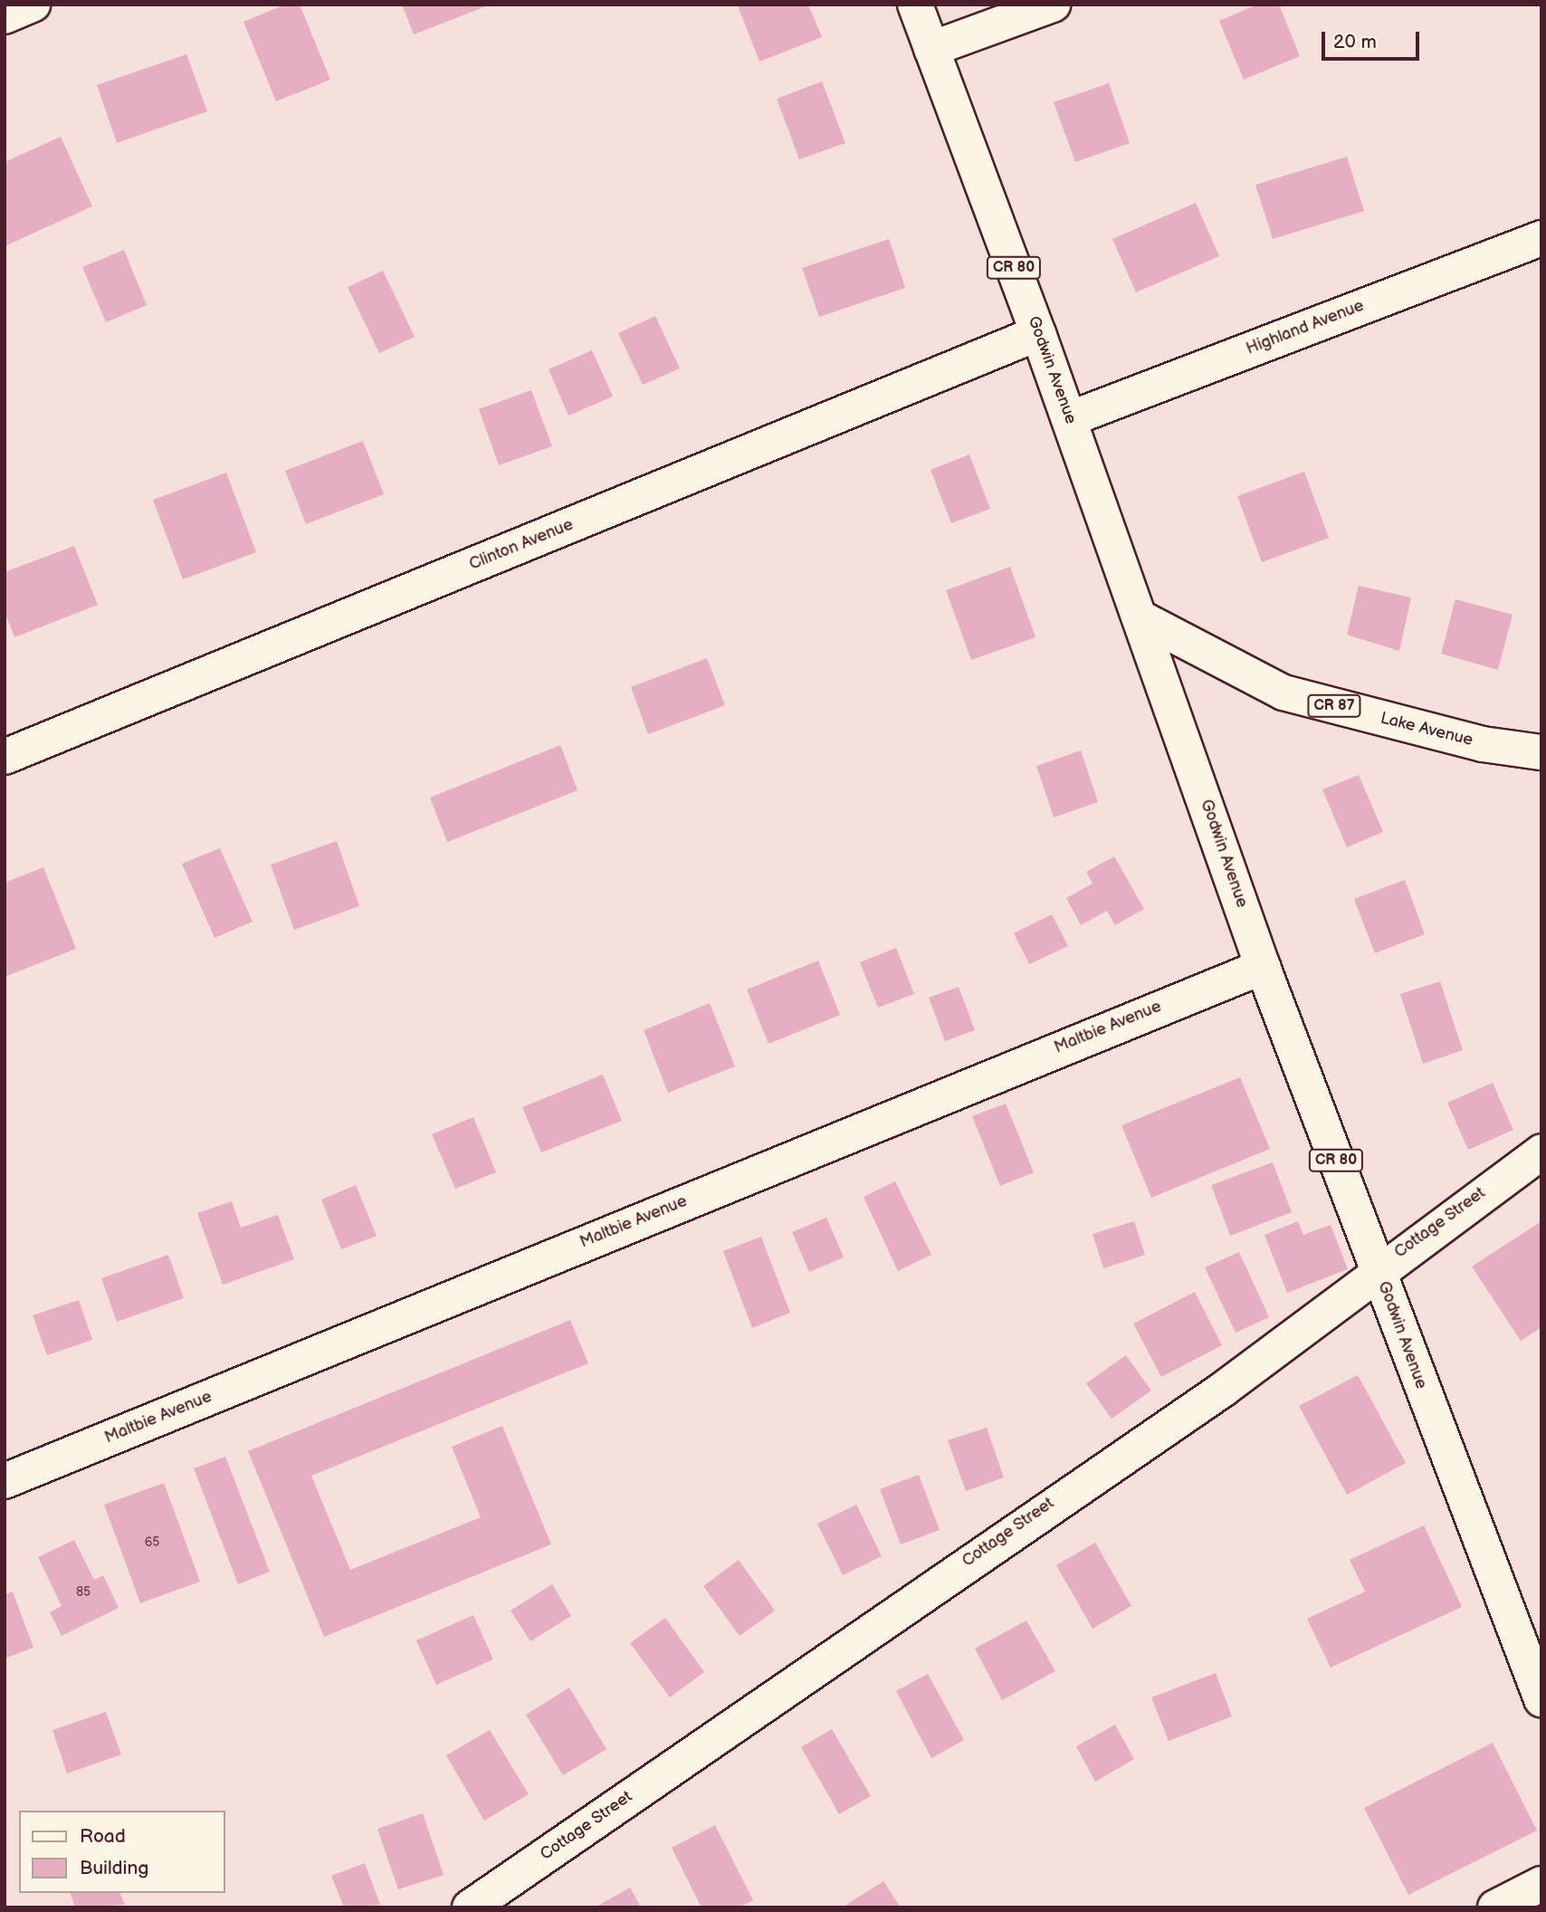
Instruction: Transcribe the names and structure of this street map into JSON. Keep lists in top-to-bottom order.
{
  "streets": {
    "street": [
      "CR 80",
      "Highland Avenue",
      "Godwin Avenue",
      "Clinton Avenue",
      "CR 87",
      "Lake Avenue",
      "Maltbie Avenue",
      "Cottage Street"
    ]
  },
  "crossings": [
    ["Highland Avenue", "Godwin Avenue"],
    ["Godwin Avenue", "Clinton Avenue"],
    ["Godwin Avenue", "Lake Avenue"],
    ["Godwin Avenue", "Maltbie Avenue"],
    ["Godwin Avenue", "Cottage Street"]
  ],
  "house_numbers": ["65", "85"],
  "legend": ["Road", "Building"],
  "scale_bar": "20 m"
}
